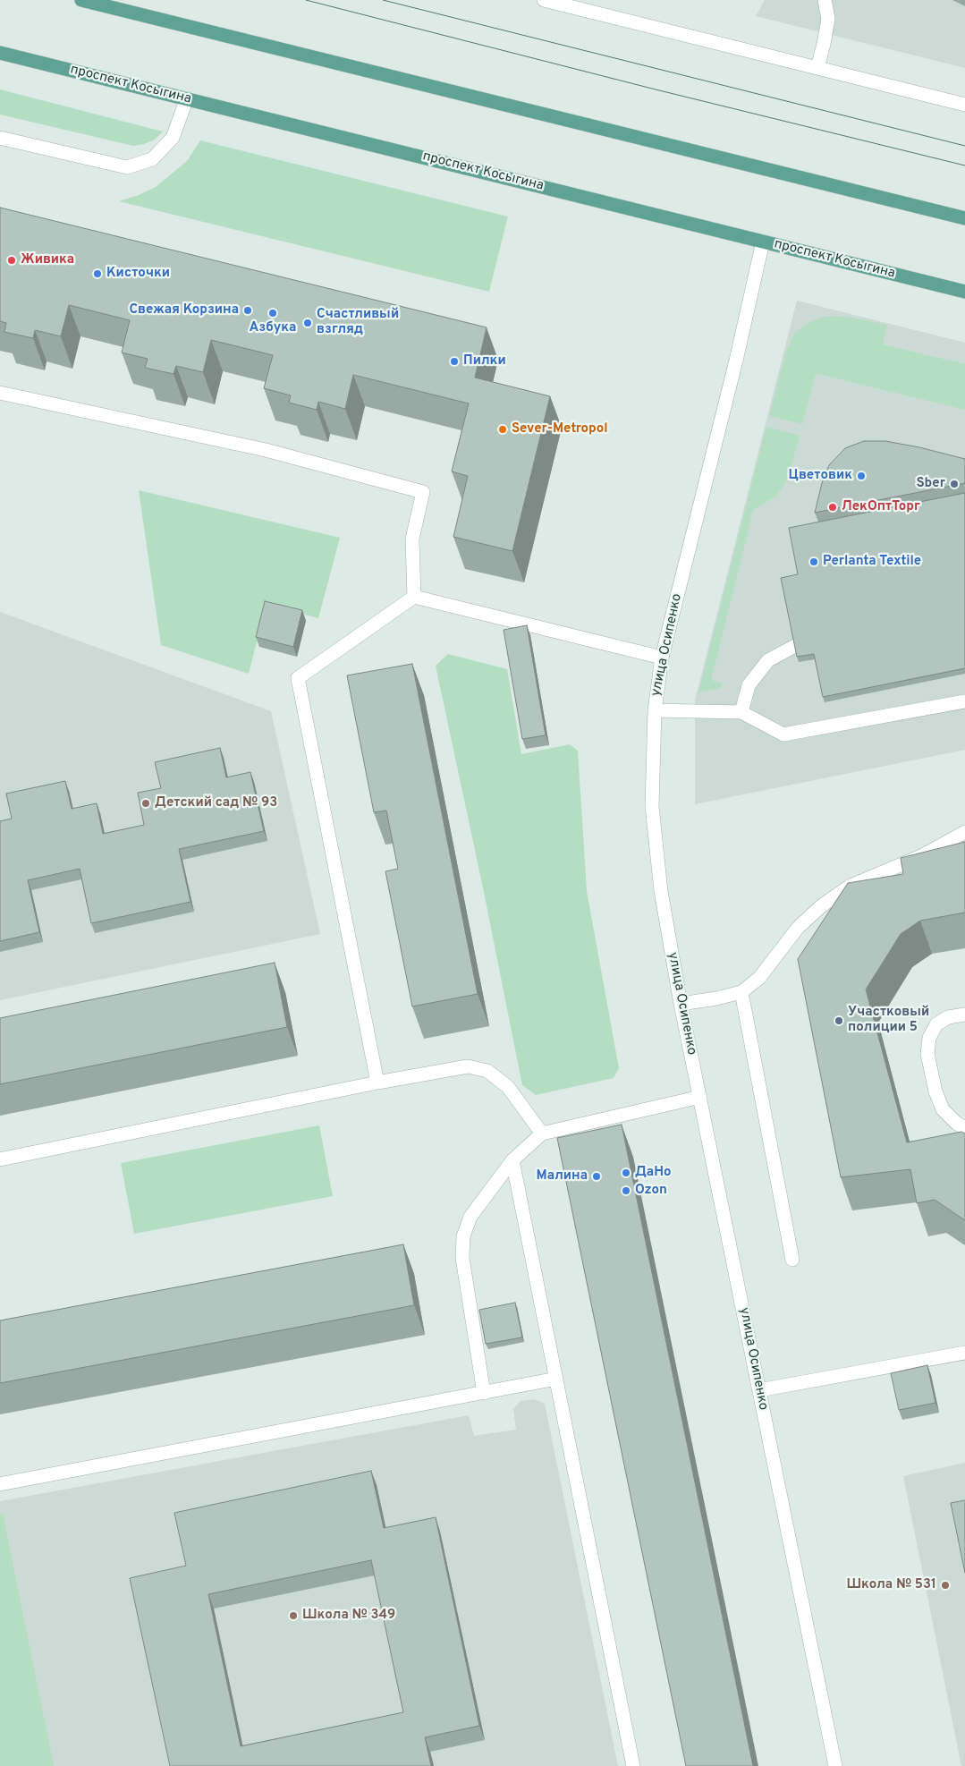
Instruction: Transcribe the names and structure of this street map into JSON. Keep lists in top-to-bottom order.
{
  "streets": {
    "main road": ["проспект Косыгина"],
    "street": ["улица Осипенко"]
  },
  "crossings": [
    ["проспект Косыгина", "улица Осипенко"]
  ],
  "places": [
    "Живика",
    "Кисточки",
    "Свежая Корзина",
    "Азбука",
    "Счастливый взгляд",
    "Пилки",
    "Sever-Metropol",
    "Цветовик",
    "Sber",
    "ЛекОптТорг",
    "Perlanta Textile",
    "Детский сад № 93",
    "Участковый полиции 5",
    "ДаНо",
    "Малина",
    "Ozon",
    "Школа № 531",
    "Школа № 349"
  ]
}
